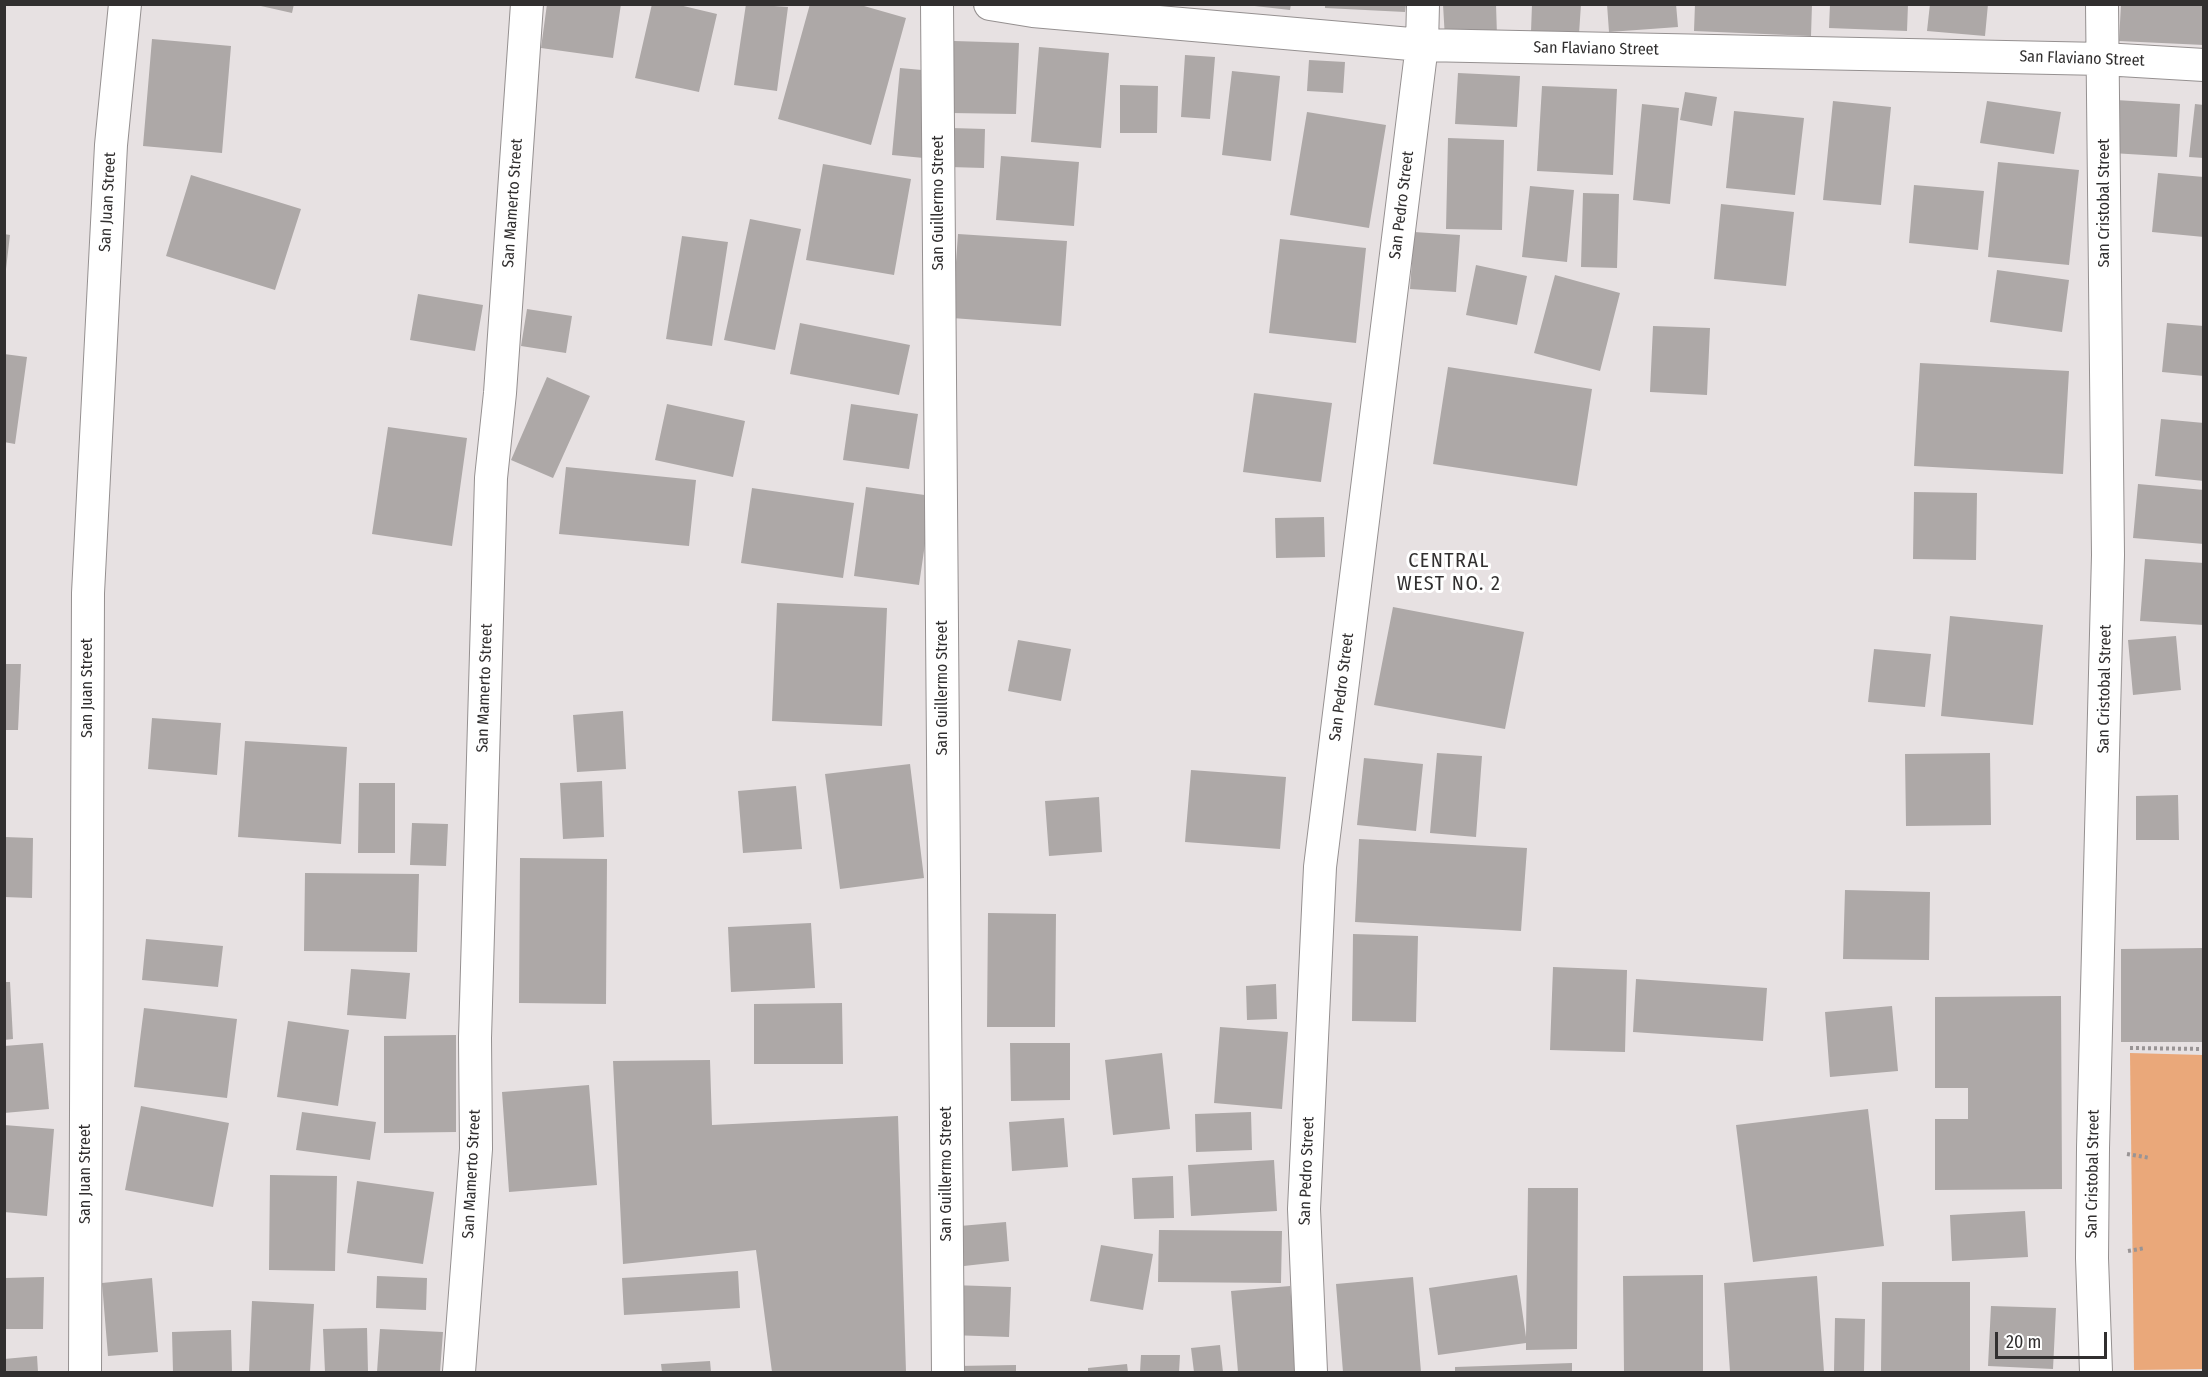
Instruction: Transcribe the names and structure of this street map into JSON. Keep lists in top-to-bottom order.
{
  "streets": {
    "street": [
      "San Flaviano Street",
      "San Juan Street",
      "San Mamerto Street",
      "San Guillermo Street",
      "San Cristobal Street",
      "San Pedro Street"
    ]
  },
  "crossings": [
    ["San Flaviano Street", "San Cristobal Street"],
    ["San Flaviano Street", "San Pedro Street"]
  ],
  "districts": ["CENTRAL WEST NO. 2"],
  "scale_bar": "20 m"
}
